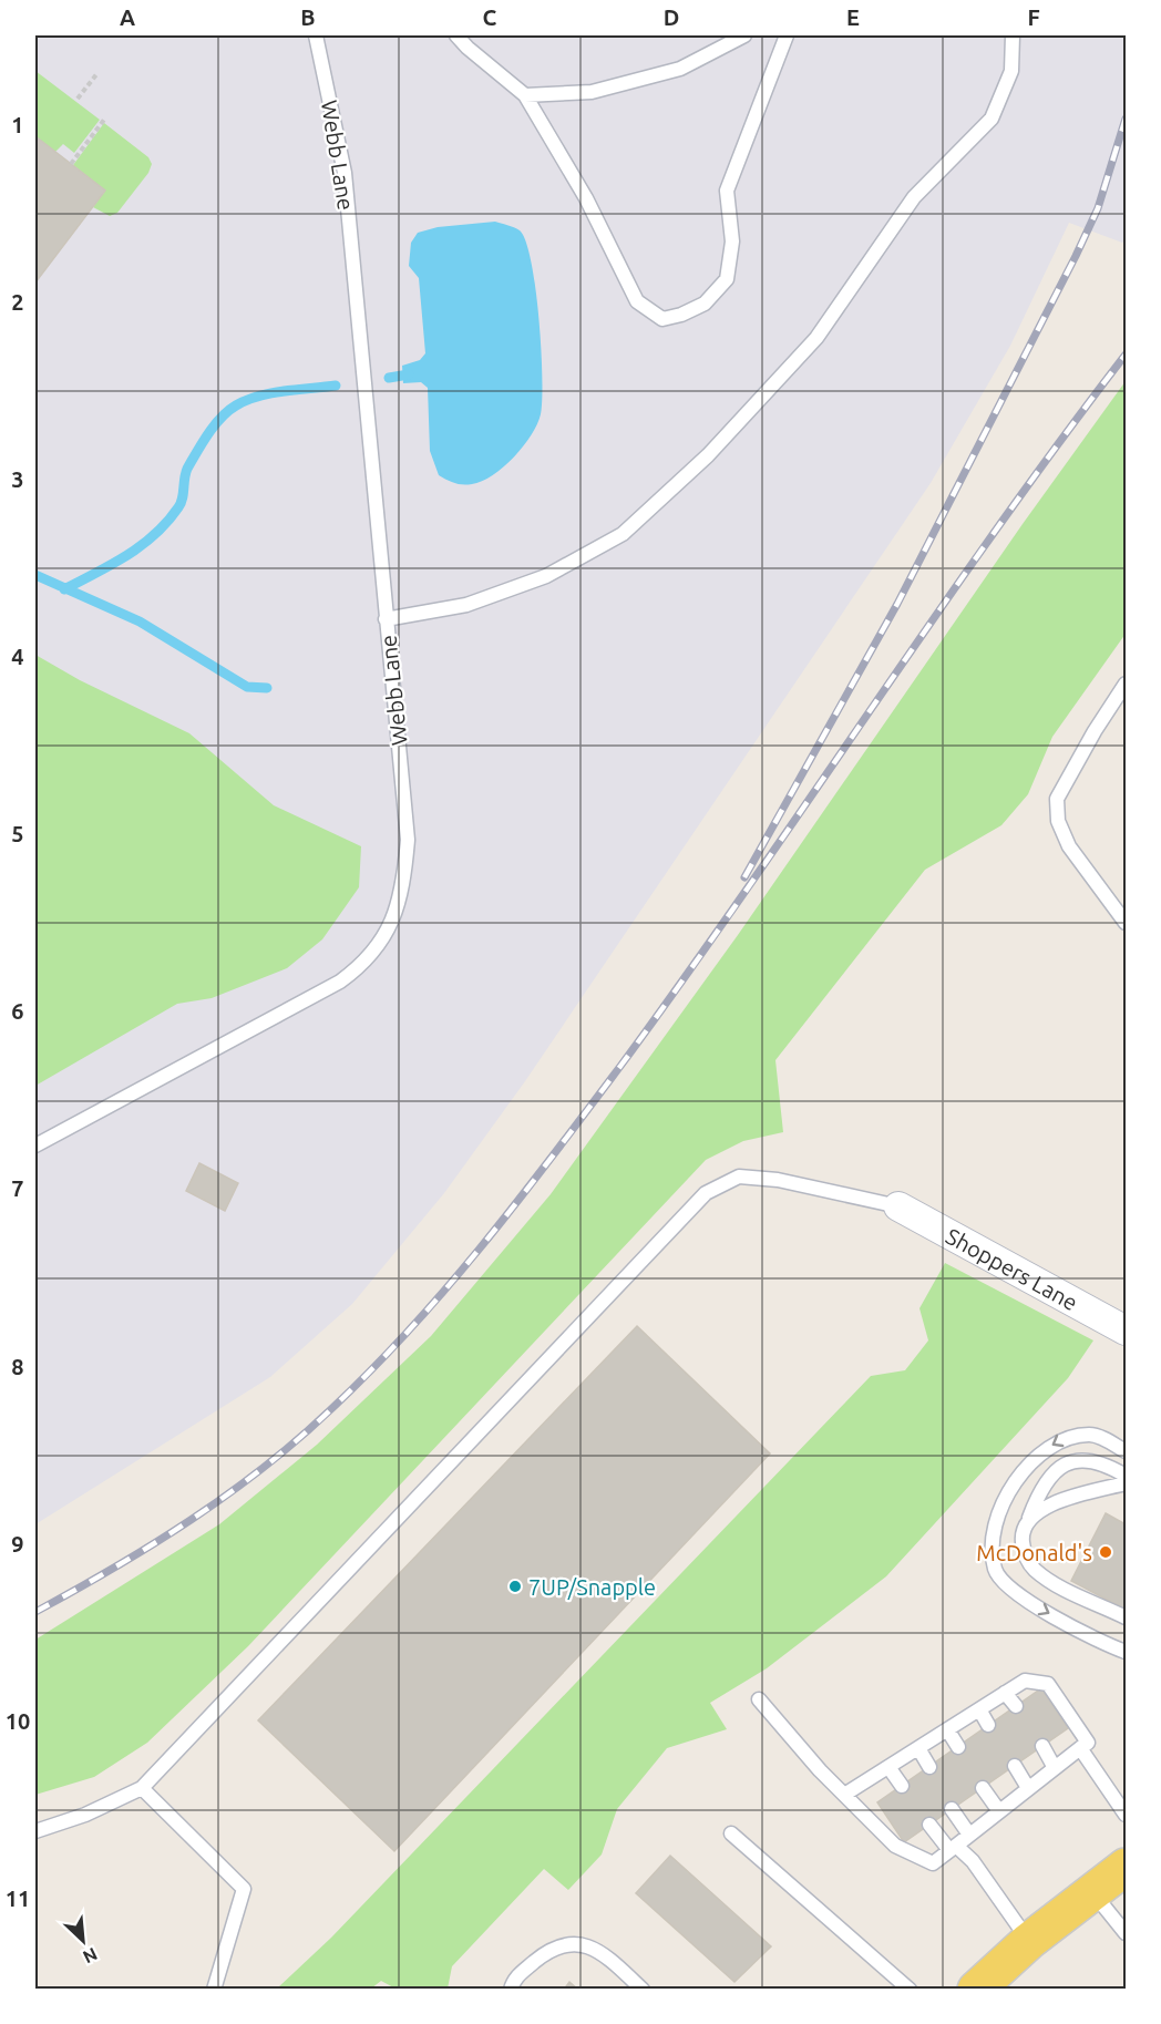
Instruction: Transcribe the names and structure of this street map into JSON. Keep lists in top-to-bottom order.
{
  "streets": {
    "street": ["Shoppers Lane"],
    "lane": ["Webb Lane"]
  },
  "places": ["McDonald's", "7UP/Snapple"],
  "north": "bottom right",
  "grid": {
    "columns": [
      "A",
      "B",
      "C",
      "D",
      "E",
      "F"
    ],
    "rows": [
      "1",
      "2",
      "3",
      "4",
      "5",
      "6",
      "7",
      "8",
      "9",
      "10",
      "11"
    ]
  }
}
